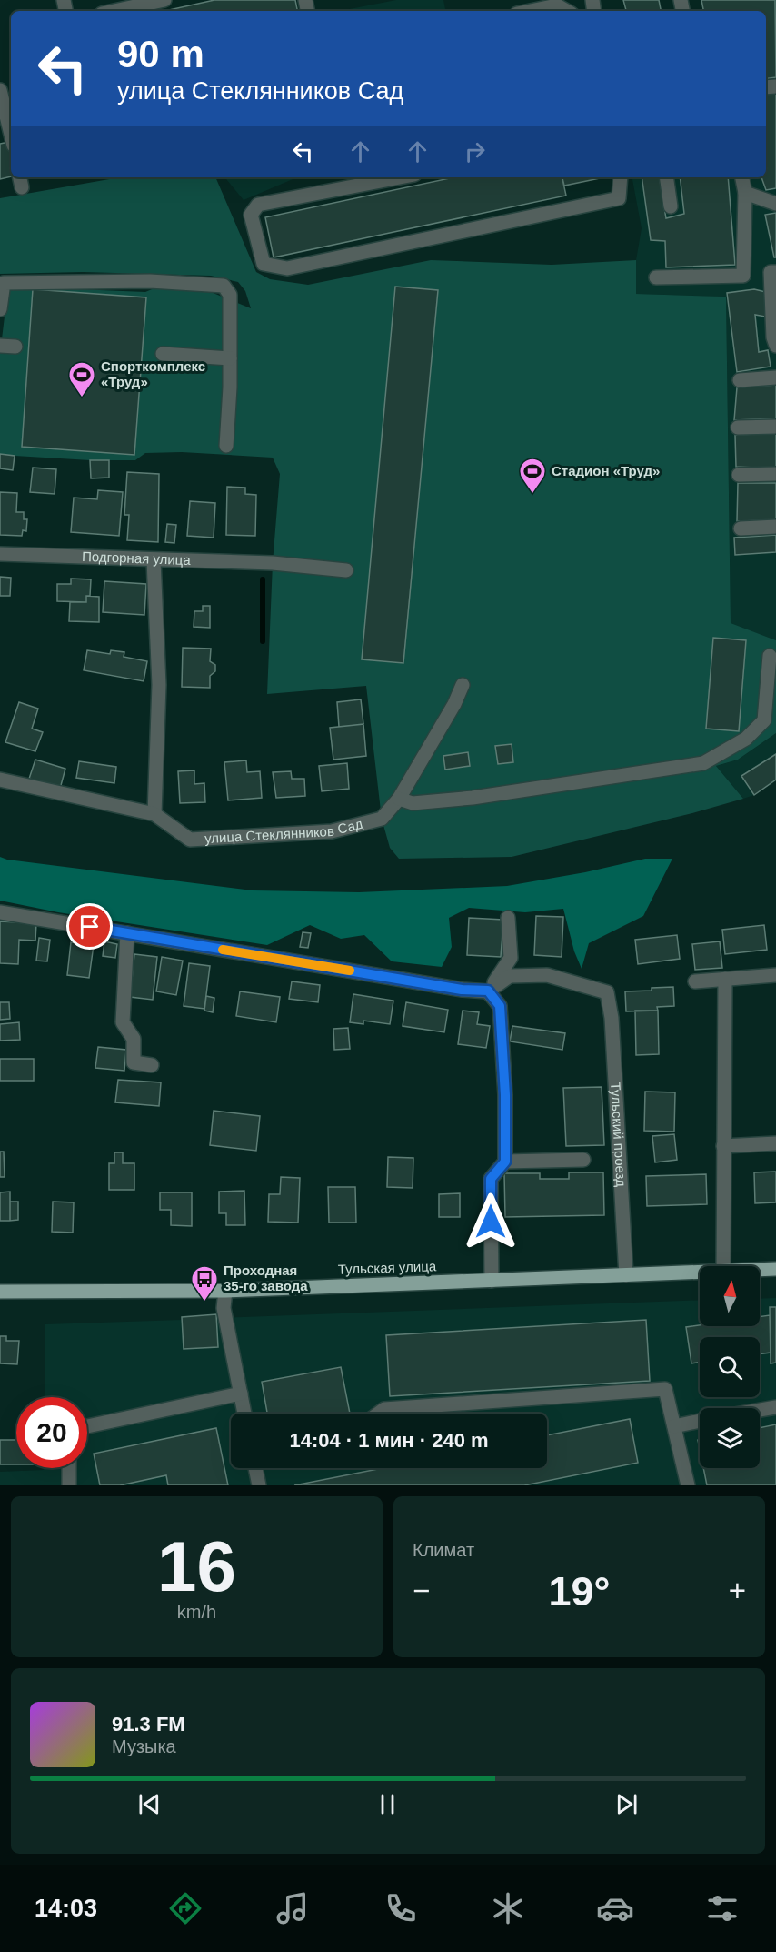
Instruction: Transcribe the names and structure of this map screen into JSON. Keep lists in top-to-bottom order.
{
  "streets": {
    "main road": ["Тульская улица"],
    "street": ["Подгорная улица", "улица Стеклянников Сад", "Тульский проезд"]
  },
  "crossings": [
    ["Тульский проезд", "Тульская улица"]
  ],
  "places": {
    "sports": ["Спорткомплекс «Труд»", "Стадион «Труд»"],
    "bus stop": ["Проходная 35-го завода"]
  },
  "north": "top",
  "page": {
    "turn": ["90 m", "улица Стеклянников Сад"],
    "limit": "20",
    "trip": "14:04 · 1 мин · 240 m",
    "tile": [
      ["16", "km/h"],
      "Климат"
    ],
    "heat": ["−", "19°", "+"],
    "song": ["91.3 FM", "Музыка"],
    "tabs": "14:03"
  }
}
